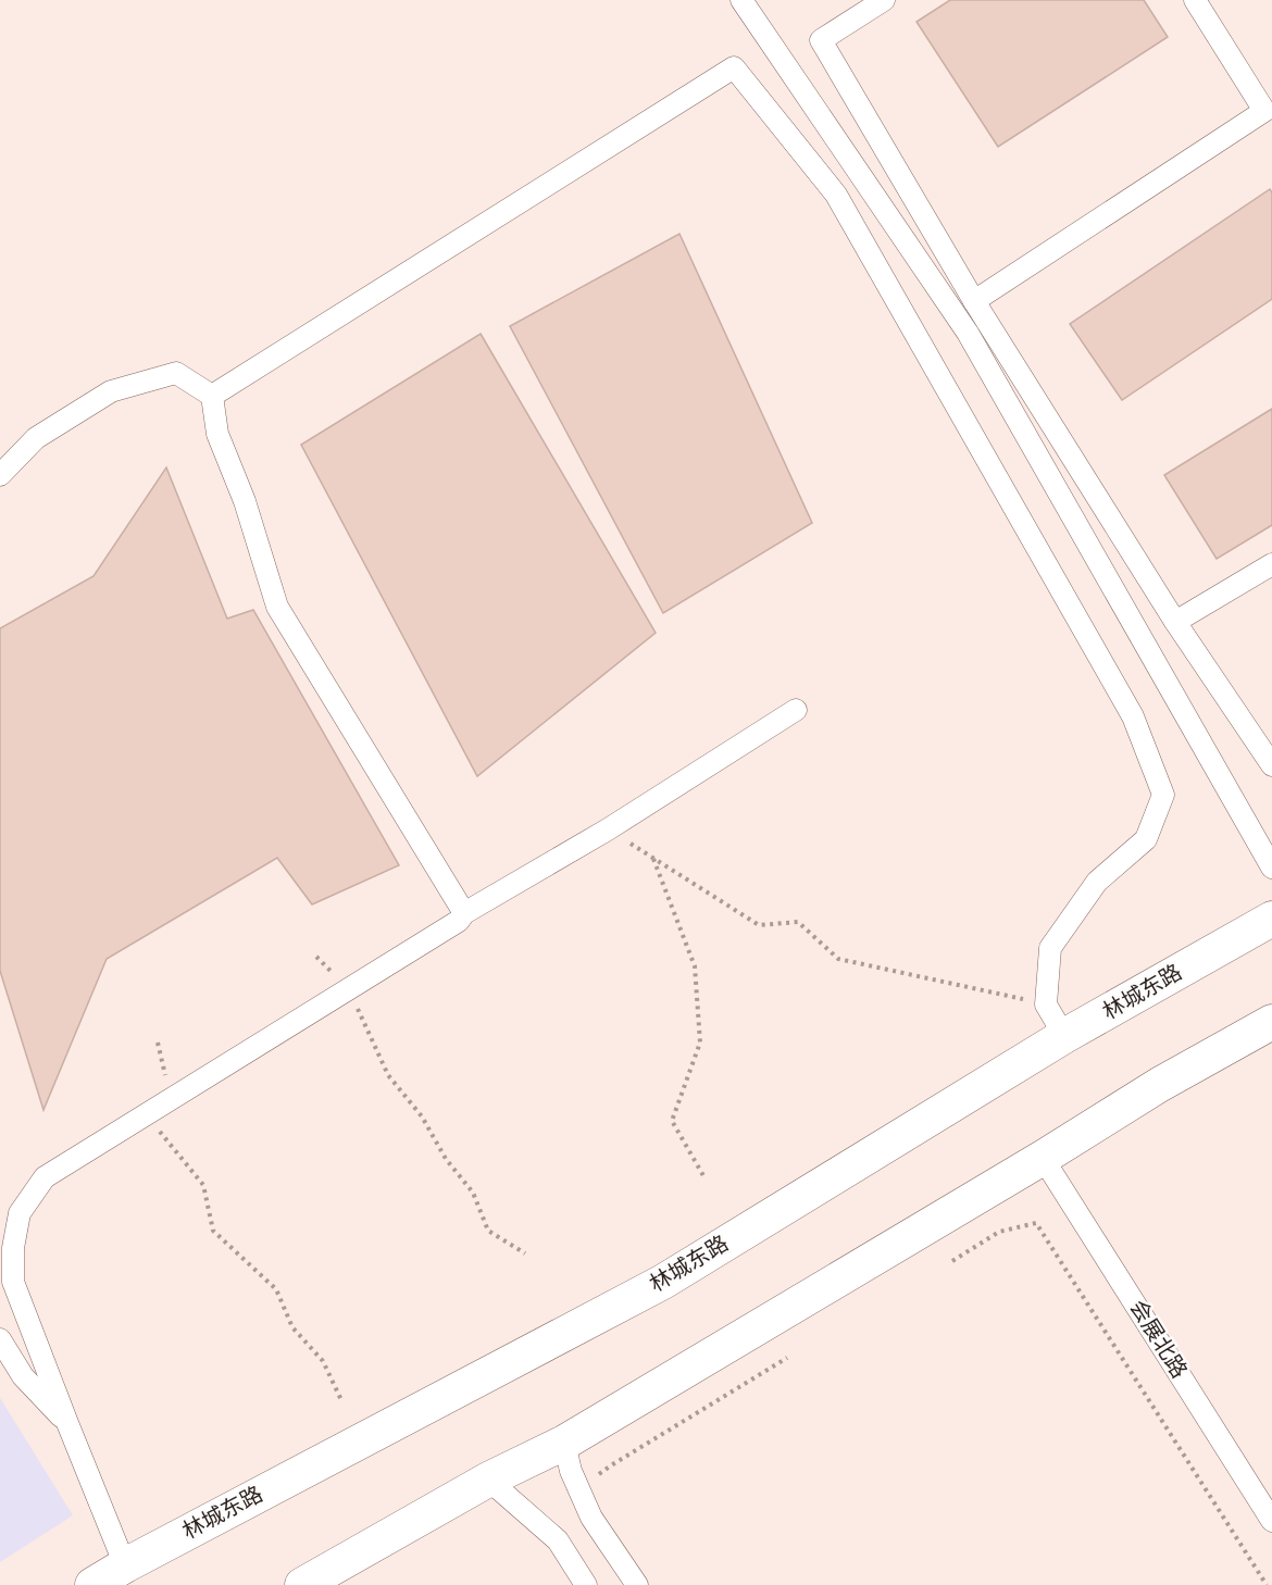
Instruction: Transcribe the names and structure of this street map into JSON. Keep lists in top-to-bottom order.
{
  "streets": {
    "main road": ["林城东路"],
    "street": ["会展北路"]
  }
}
